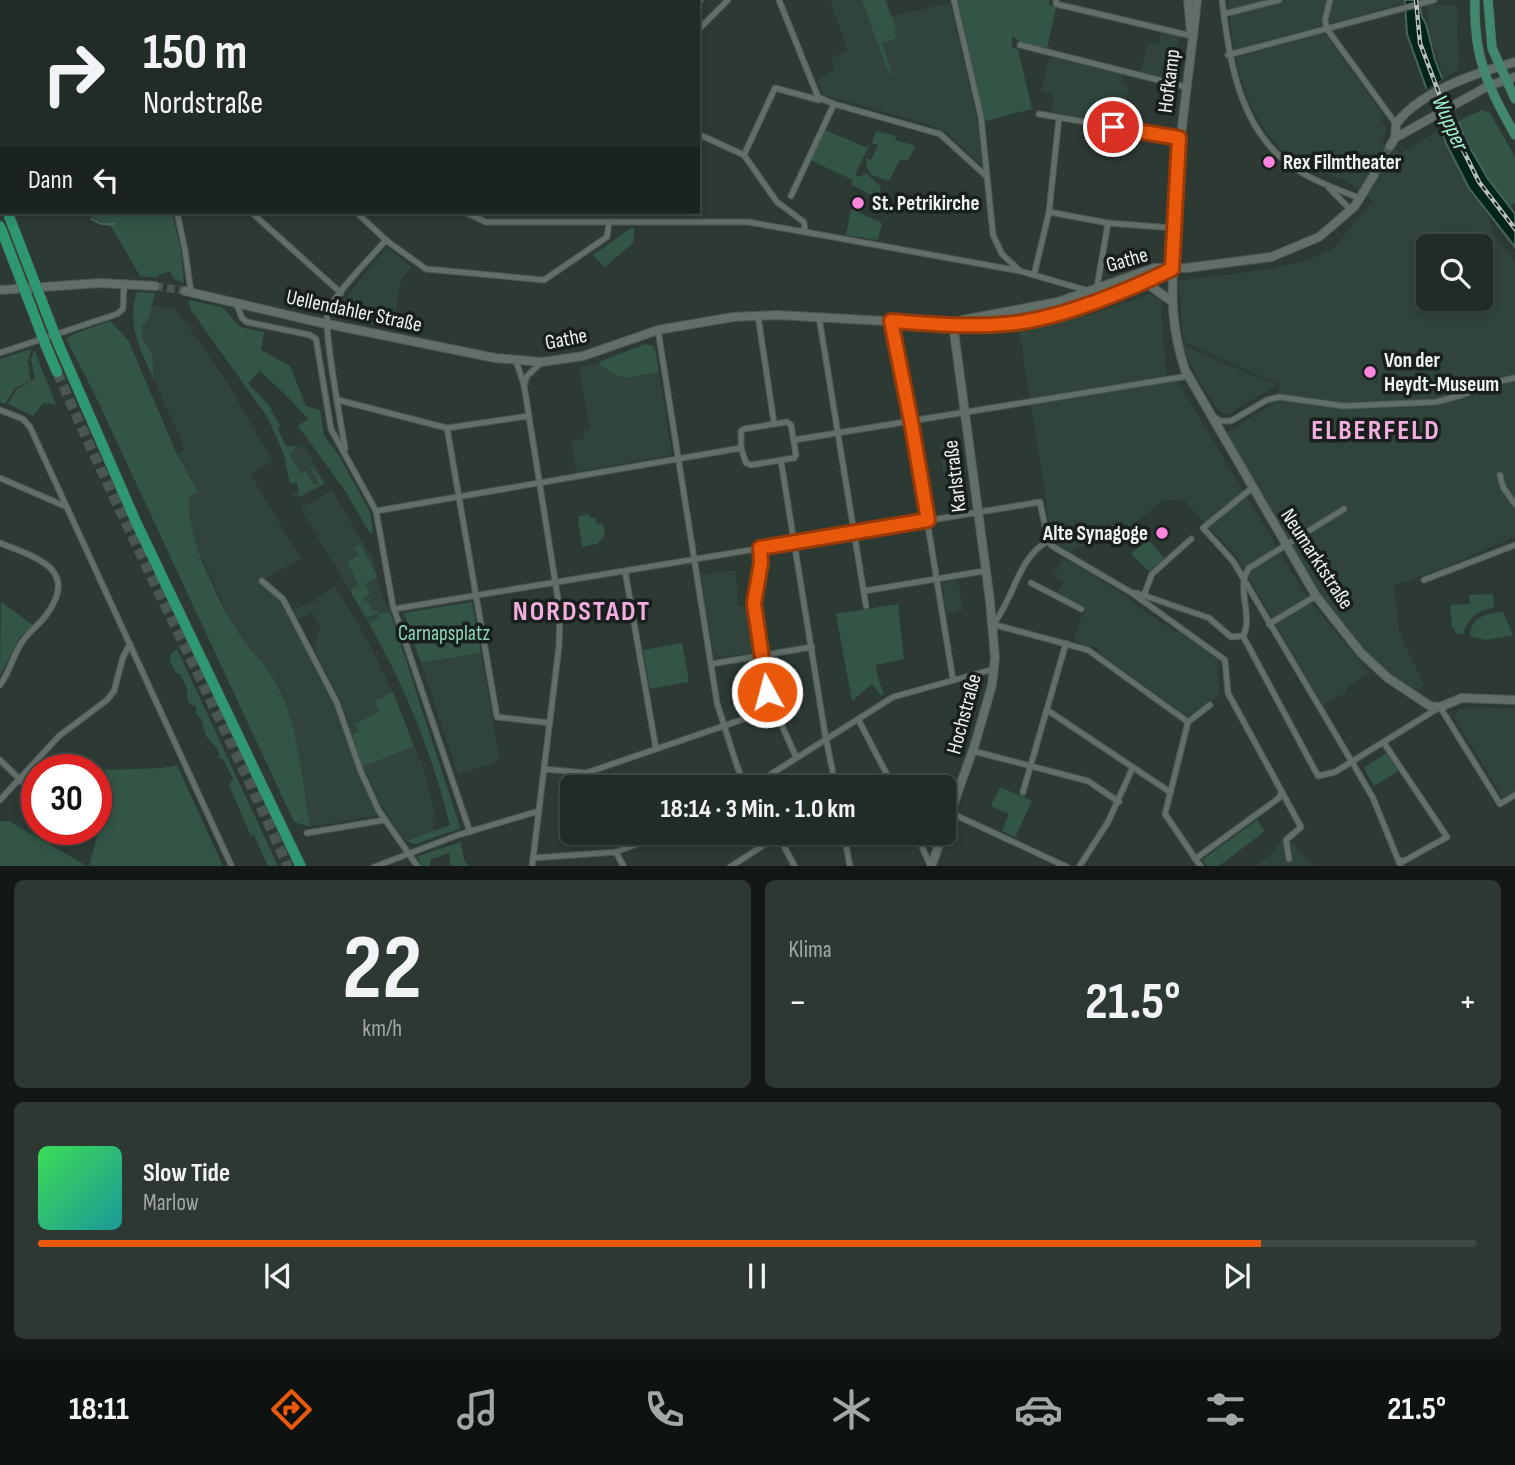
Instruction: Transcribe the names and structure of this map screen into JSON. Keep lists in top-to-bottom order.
{
  "streets": {
    "main road": [
      "Hofkamp",
      "Gathe",
      "Uellendahler Straße",
      "Karlstraße",
      "Neumarktstraße",
      "Hochstraße"
    ]
  },
  "crossings": [
    ["Hofkamp", "Gathe"],
    ["Hofkamp", "Neumarktstraße"],
    ["Gathe", "Uellendahler Straße"],
    ["Gathe", "Karlstraße"],
    ["Karlstraße", "Hochstraße"]
  ],
  "districts": ["ELBERFELD", "NORDSTADT"],
  "water": ["Wupper"],
  "parks": ["Carnapsplatz"],
  "places": [
    "Rex Filmtheater",
    "St. Petrikirche",
    "Von der Heydt-Museum",
    "Alte Synagoge"
  ],
  "page": {
    "turn": ["150 m", "Nordstraße"],
    "then": "Dann",
    "limit": "30",
    "trip": "18:14 · 3 Min. · 1.0 km",
    "tile": [
      ["22", "km/h"],
      "Klima"
    ],
    "heat": ["−", "21.5°", "+"],
    "song": ["Slow Tide", "Marlow"],
    "tabs": ["18:11", "21.5°"]
  }
}
